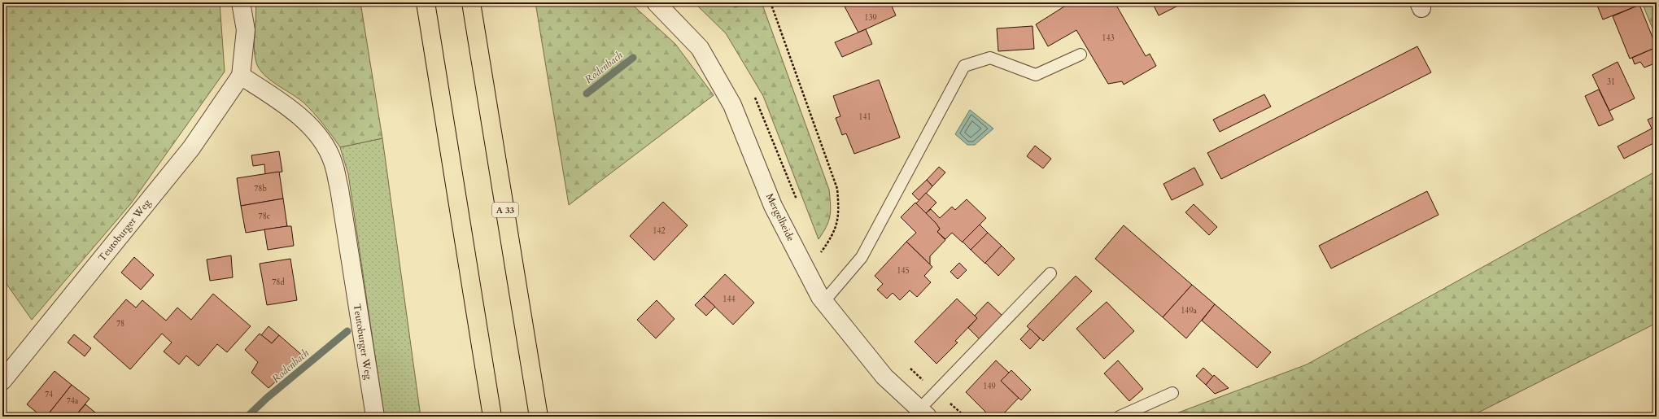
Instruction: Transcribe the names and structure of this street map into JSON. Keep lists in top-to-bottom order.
{
  "streets": {
    "highway": ["A 33"],
    "street": ["Mergelheide", "Teutoburger Weg"]
  },
  "water": ["Rodenbach"],
  "house_numbers": [
    "139",
    "143",
    "31",
    "141",
    "78b",
    "78c",
    "142",
    "145",
    "78d",
    "144",
    "149a",
    "78",
    "149",
    "74",
    "74a"
  ]
}
